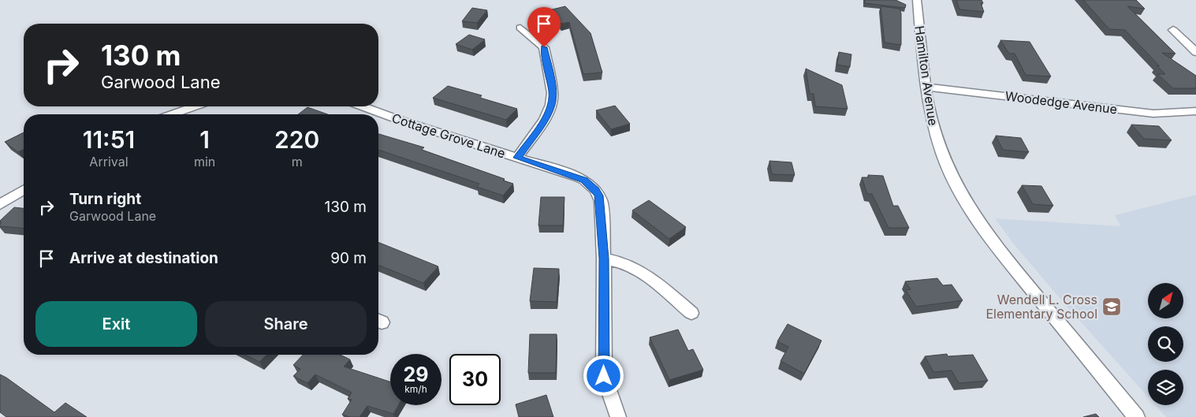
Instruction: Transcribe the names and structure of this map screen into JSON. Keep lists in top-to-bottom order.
{
  "streets": {
    "street": ["Hamilton Avenue", "Woodedge Avenue", "Cottage Grove Lane"]
  },
  "crossings": [
    ["Hamilton Avenue", "Woodedge Avenue"]
  ],
  "places": {
    "school or university": ["Wendell L. Cross Elementary School"]
  },
  "north": "top right",
  "page": {
    "turn": ["130 m", "Garwood Lane"],
    "eta": [
      "11:51",
      "Arrival",
      "1",
      "min",
      "220",
      "m"
    ],
    "list": [
      {
        "name": "Turn right",
        "note": "Garwood Lane",
        "value": "130 m"
      },
      {
        "name": "Arrive at destination",
        "value": "90 m"
      }
    ],
    "buttons": ["Exit", "Share"],
    "speed": "29 km/h",
    "limit": "30"
  }
}
